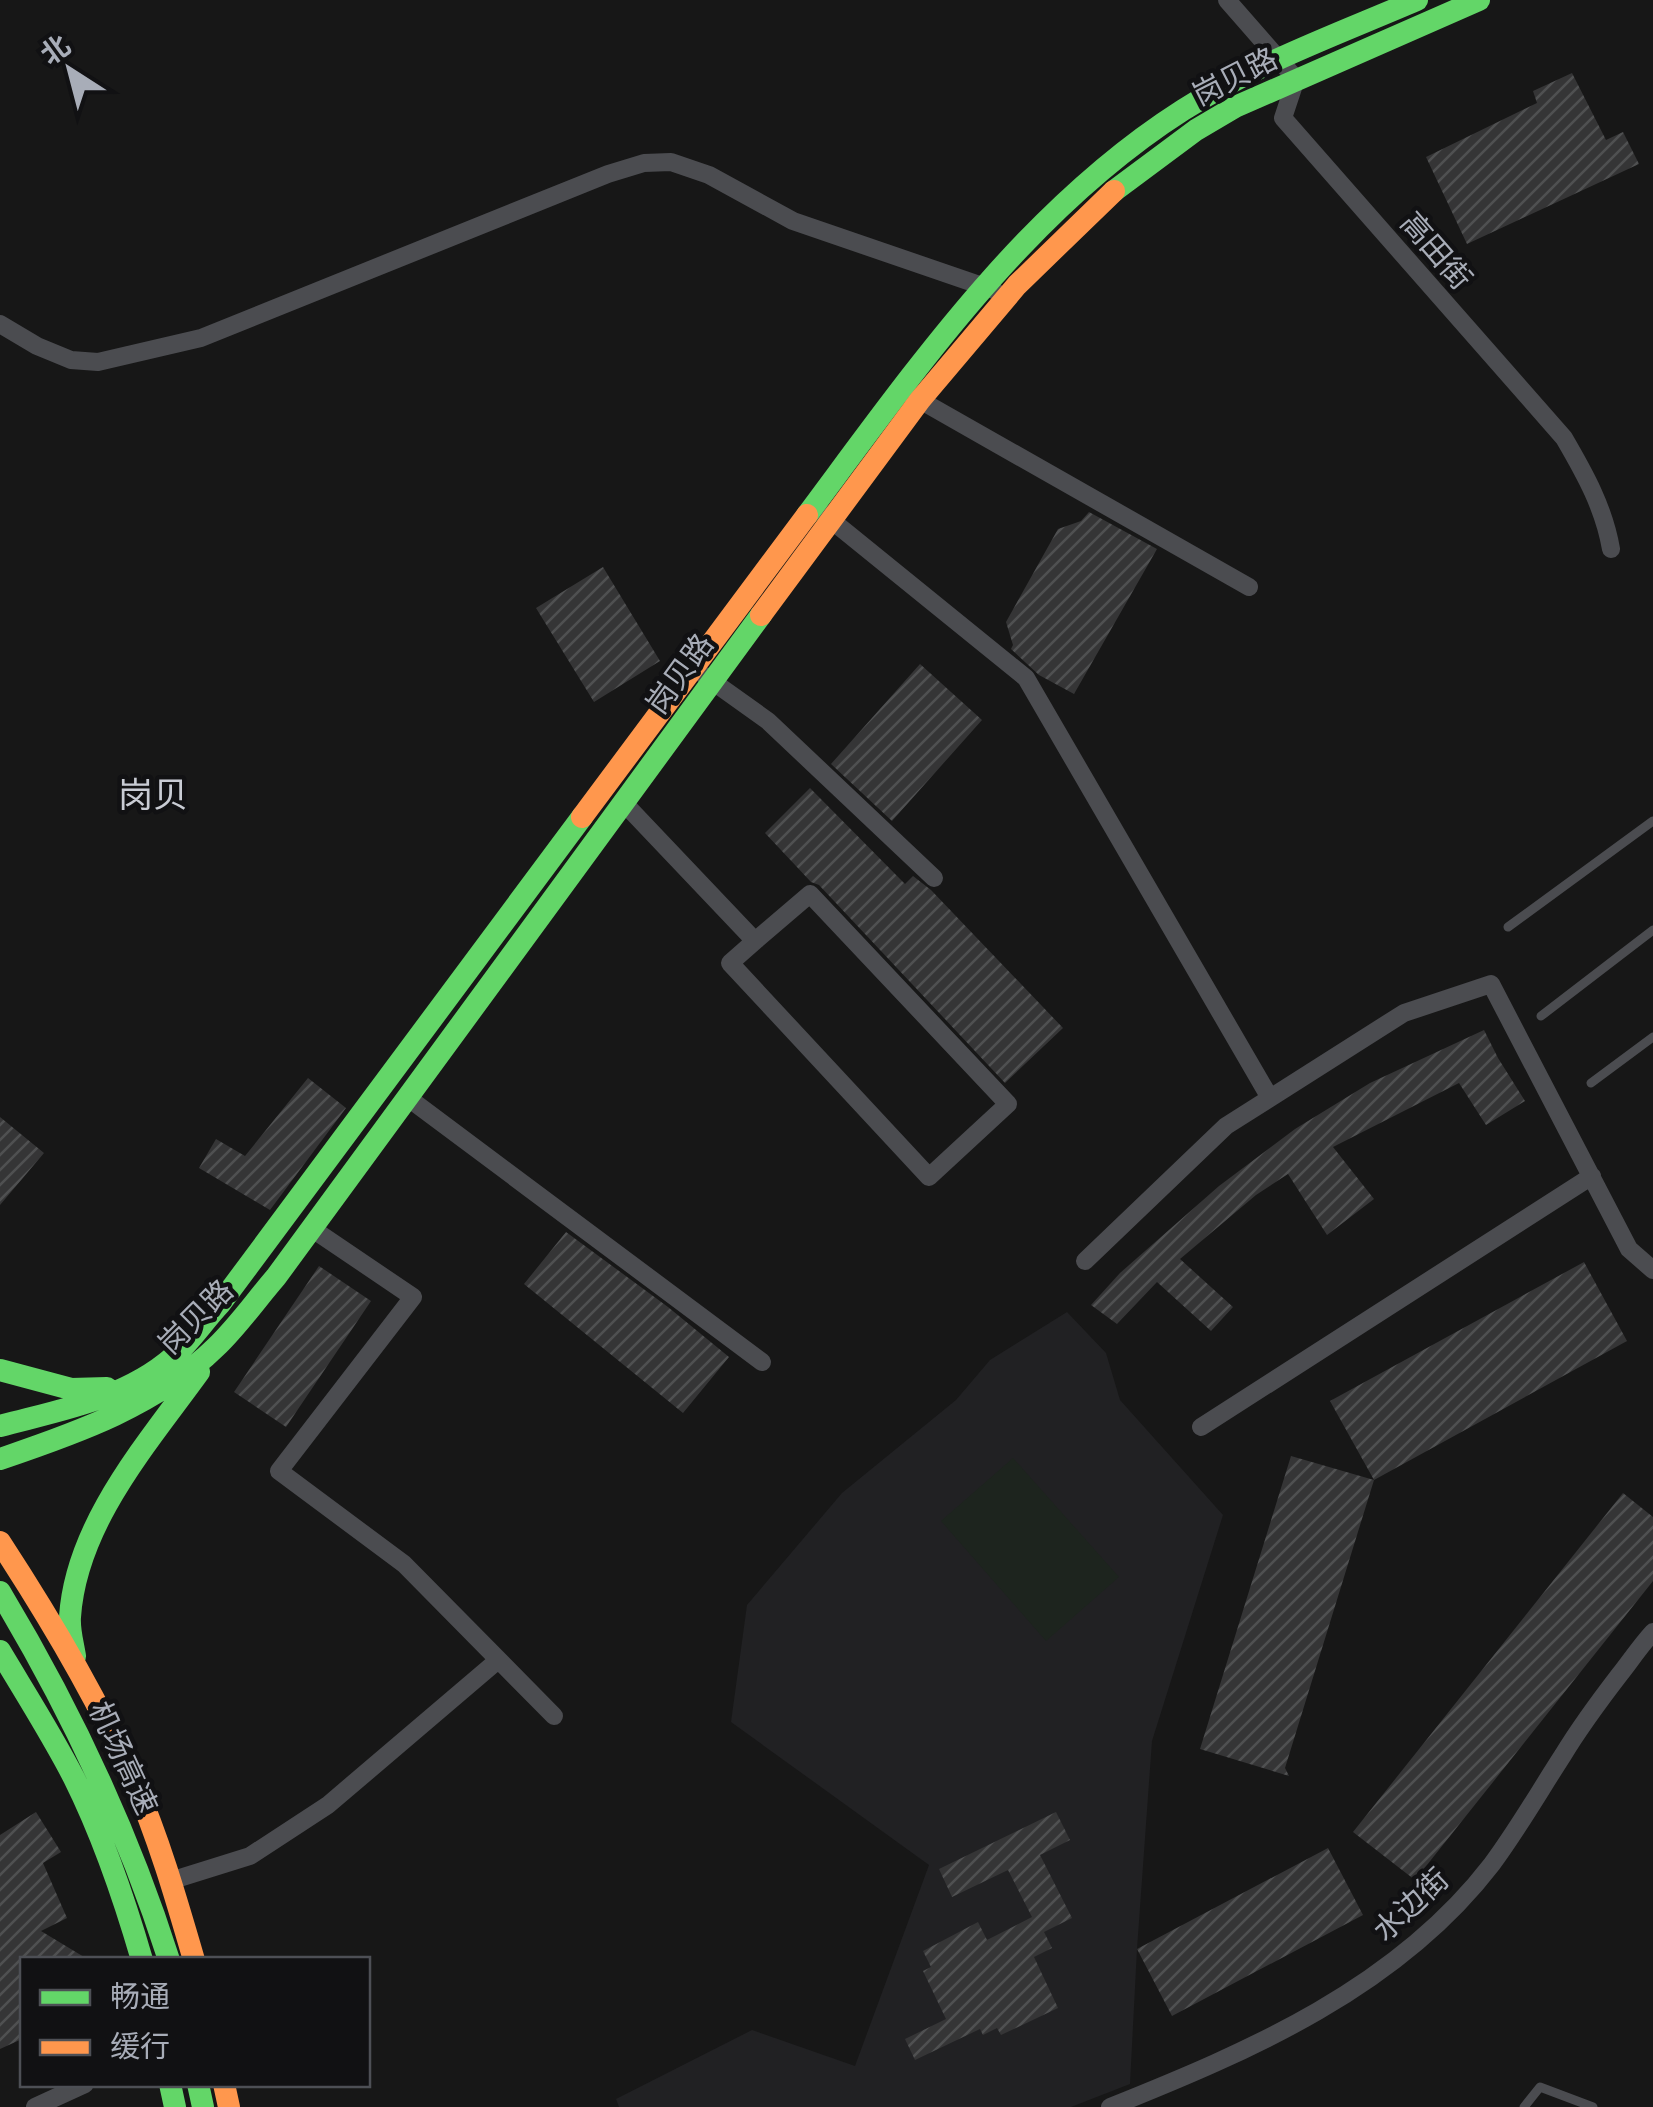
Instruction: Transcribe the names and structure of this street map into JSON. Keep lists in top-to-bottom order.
{
  "streets": {
    "main road": ["岗贝路", "机场高速"],
    "street": ["高田街", "水边街"]
  },
  "crossings": [
    ["岗贝路", "高田街"]
  ],
  "districts": ["岗贝"],
  "legend": ["畅通", "缓行"],
  "north": "top left"
}
